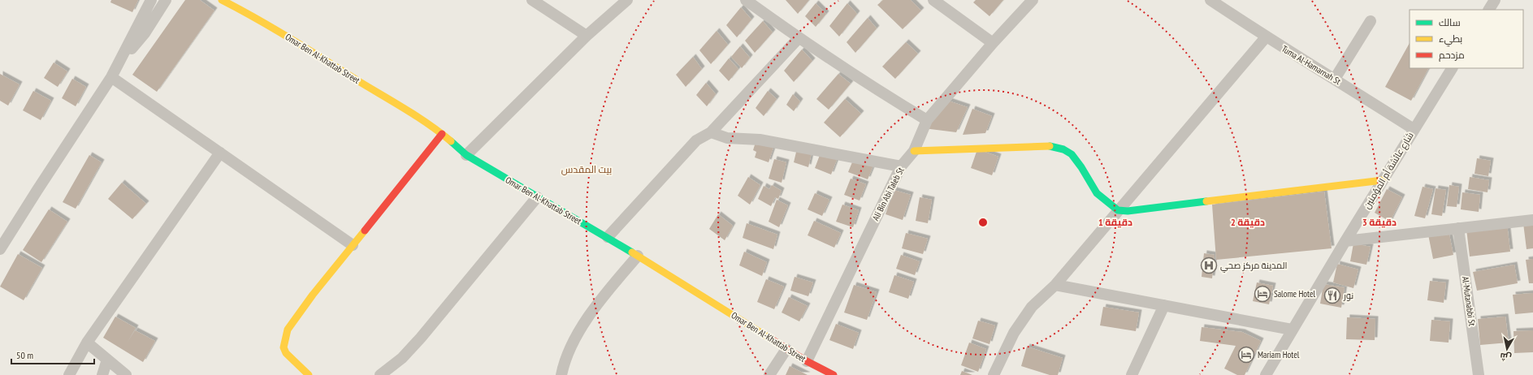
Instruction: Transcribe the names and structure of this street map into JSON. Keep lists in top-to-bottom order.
{
  "streets": {
    "street": [
      "Omar Ben Al-Khattab Street",
      "Tuma Al-Hamarnah St",
      "شارع عائشة أم المؤمنين",
      "Ali Bin Abi Taleb St",
      "Al-Mutanabbi St"
    ]
  },
  "crossings": [
    ["Omar Ben Al-Khattab Street", "Ali Bin Abi Taleb St"],
    ["Tuma Al-Hamarnah St", "شارع عائشة أم المؤمنين"]
  ],
  "districts": ["بيت المقدس"],
  "places": {
    "hospital": ["المدينة مركز صحي"],
    "hotel": ["Salome Hotel", "Mariam Hotel"],
    "restaurant": ["نور"]
  },
  "legend": ["سالك", "بطيء", "مزدحم"],
  "scale_bar": "50 m",
  "north": "bottom",
  "rings": ["1 دقيقة", "2 دقيقة", "3 دقيقة"]
}
